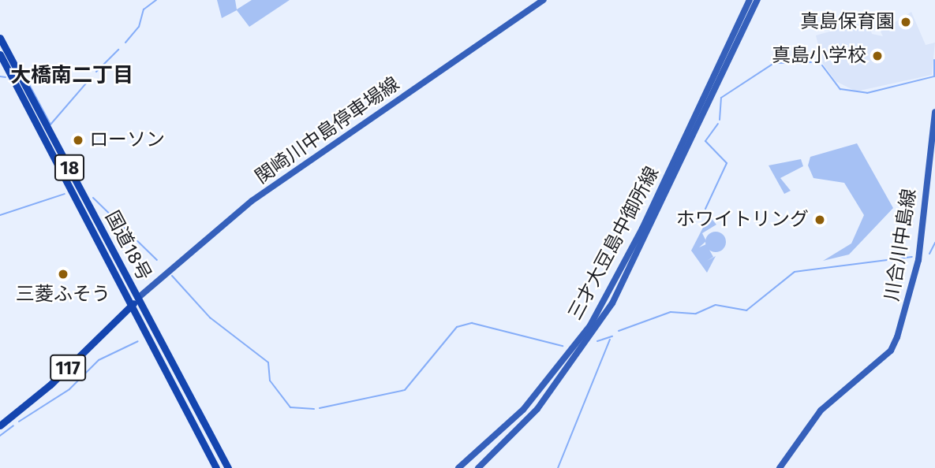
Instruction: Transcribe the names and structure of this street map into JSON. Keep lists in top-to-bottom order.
{
  "streets": {
    "highway": ["18", "国道18号", "117"],
    "main road": ["関崎川中島停車場線", "三才大豆島中御所線", "川合川中島線"]
  },
  "crossings": [
    ["関崎川中島停車場線", "国道18号"],
    ["関崎川中島停車場線", "117"],
    ["国道18号", "117"]
  ],
  "districts": ["大橋南二丁目"],
  "places": [
    "真島保育園",
    "真島小学校",
    "ローソン",
    "ホワイトリング",
    "三菱ふそう"
  ]
}
